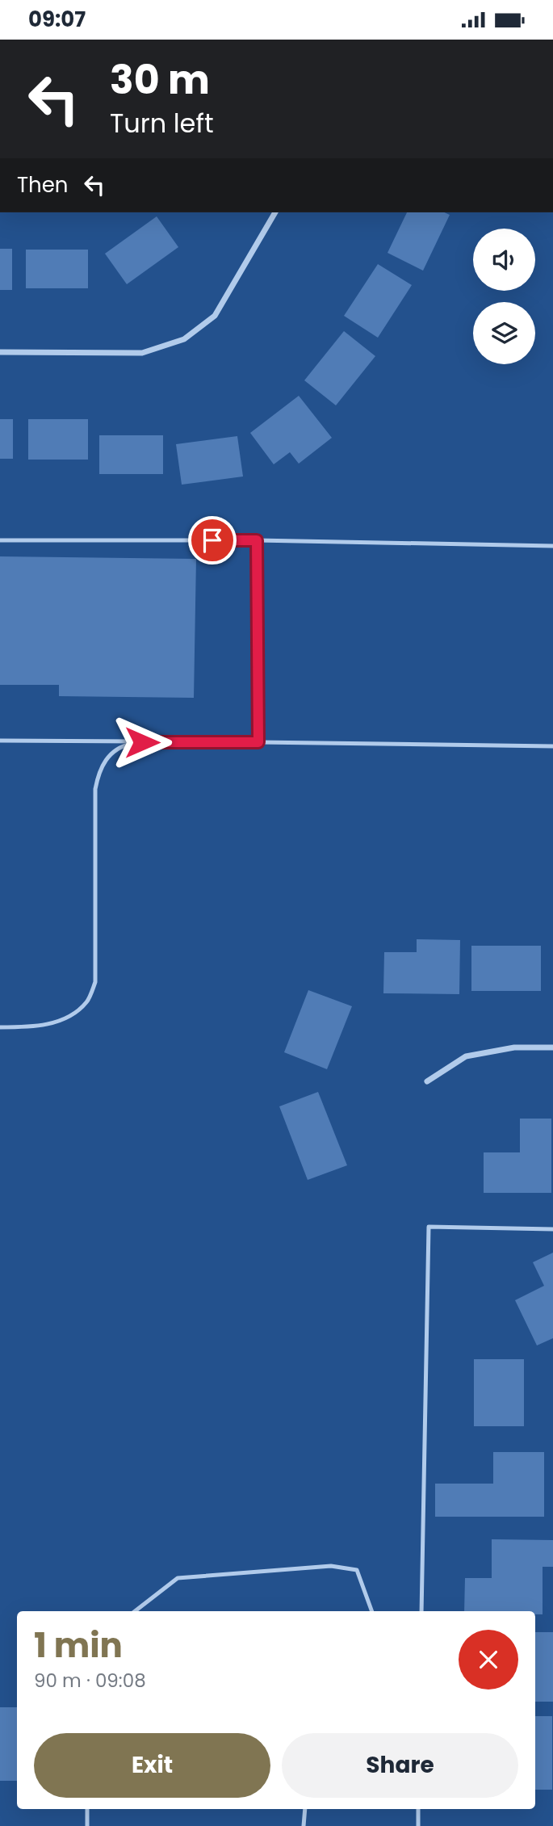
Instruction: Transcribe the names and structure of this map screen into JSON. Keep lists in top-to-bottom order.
{
  "page": {
    "status": "09:07",
    "turn": ["30 m", "Turn left"],
    "then": "Then",
    "heading": ["1 min", "90 m · 09:08"],
    "buttons": ["Exit", "Share"]
  }
}
